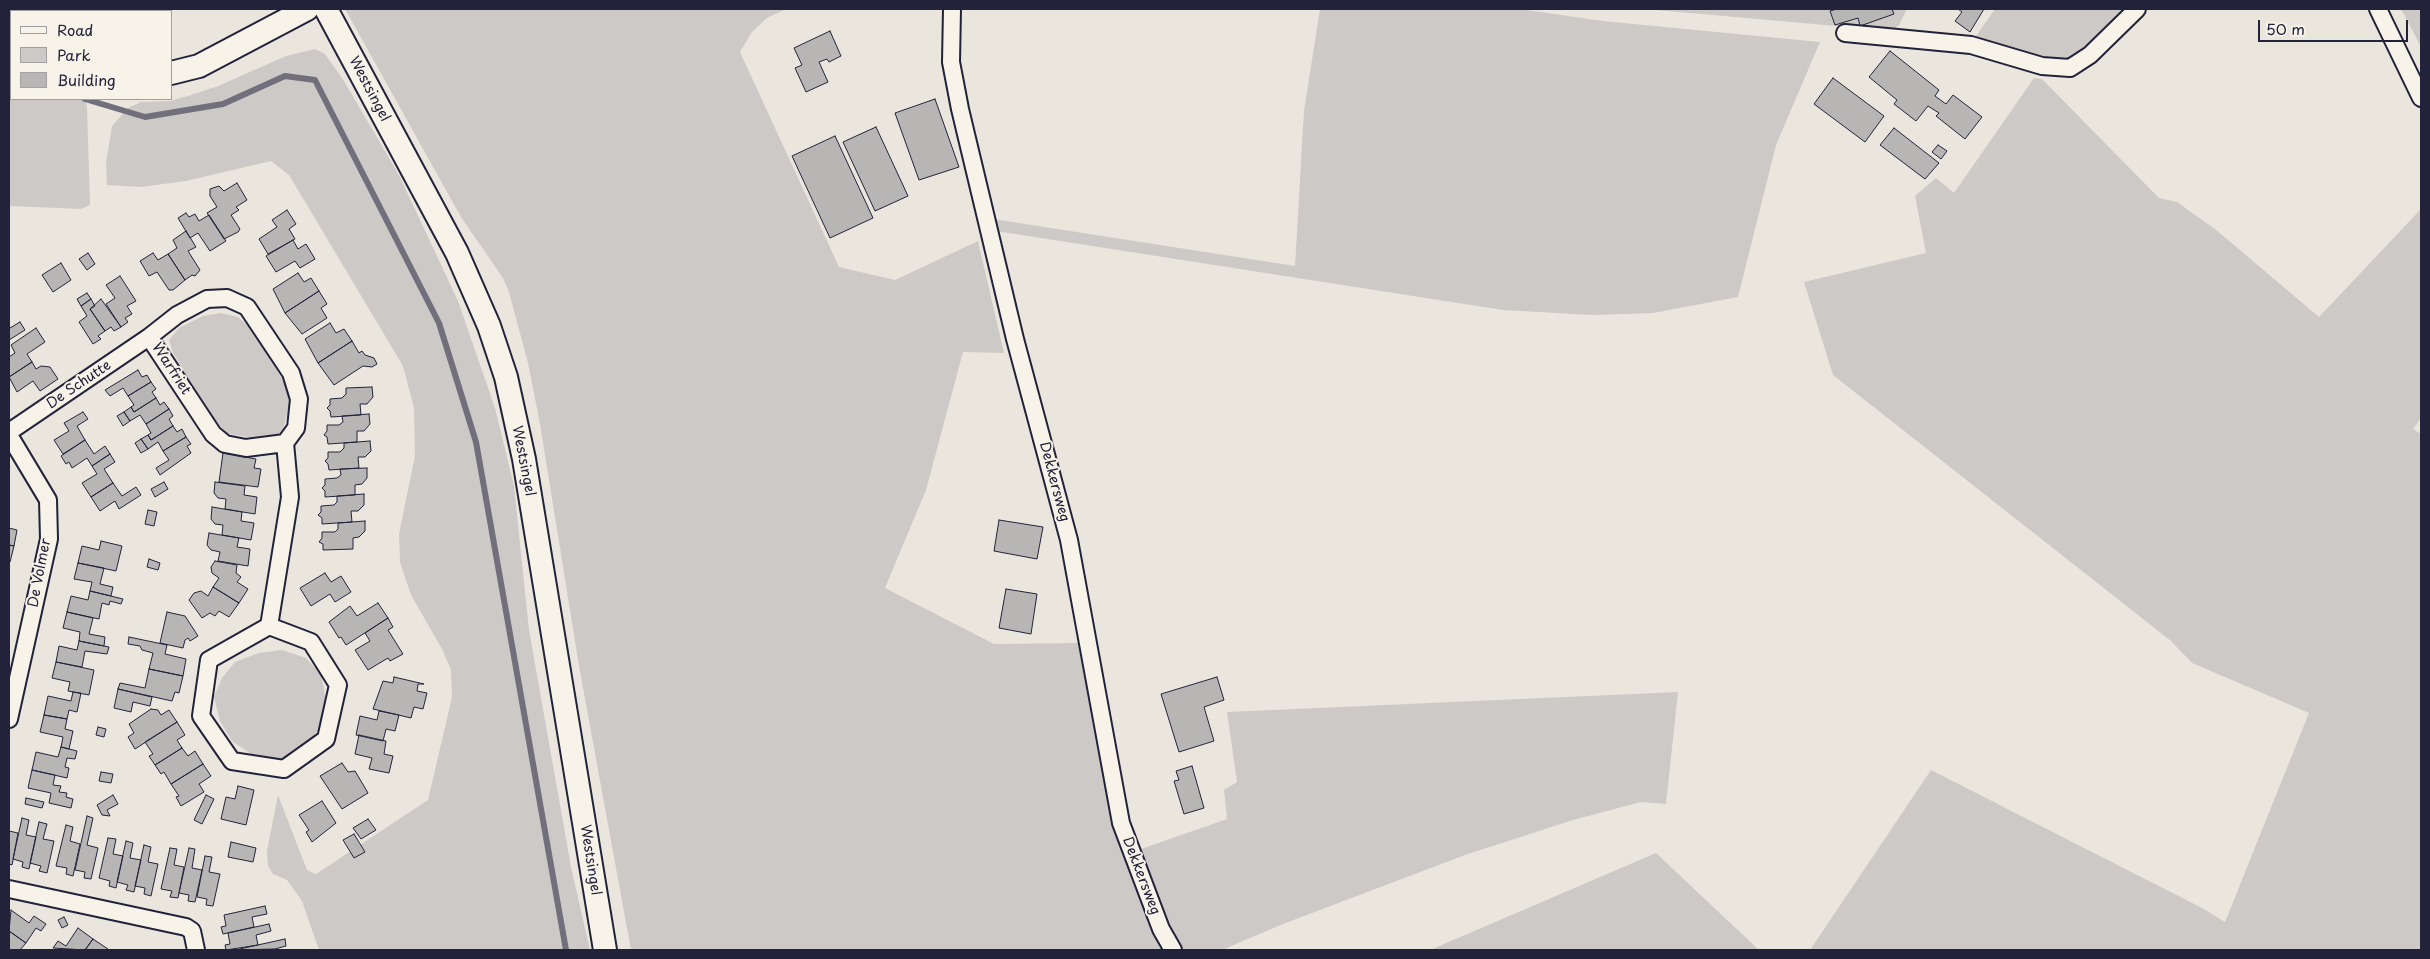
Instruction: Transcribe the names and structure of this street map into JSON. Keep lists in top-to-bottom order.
{
  "streets": {
    "main road": ["Westsingel"],
    "street": [
      "Warfriet",
      "De Schutte",
      "Dekkersweg",
      "De Volmer"
    ]
  },
  "crossings": [
    ["Warfriet", "De Schutte"],
    ["De Schutte", "De Volmer"]
  ],
  "legend": ["Road", "Park", "Building"],
  "scale_bar": "50 m"
}
